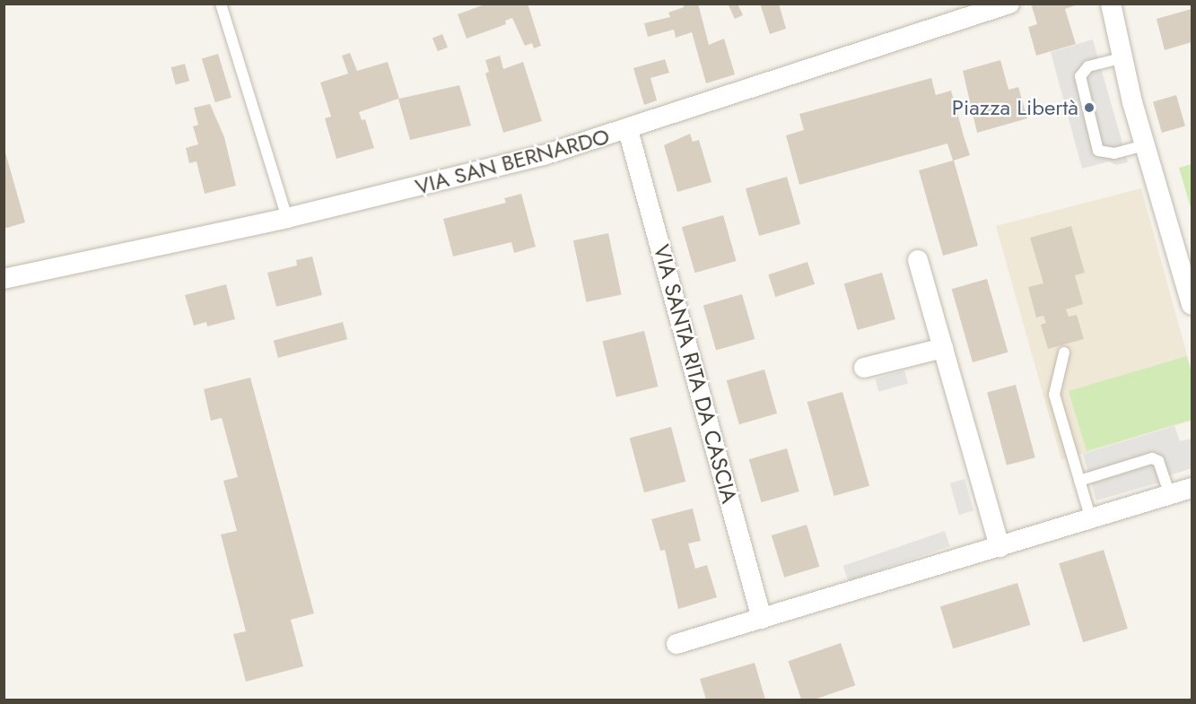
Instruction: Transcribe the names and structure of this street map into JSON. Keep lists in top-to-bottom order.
{
  "streets": {
    "street": ["VIA SAN BERNARDO", "VIA SANTA RITA DA CASCIA"]
  },
  "crossings": [
    ["VIA SAN BERNARDO", "VIA SANTA RITA DA CASCIA"]
  ],
  "places": ["Piazza Libertà"]
}
